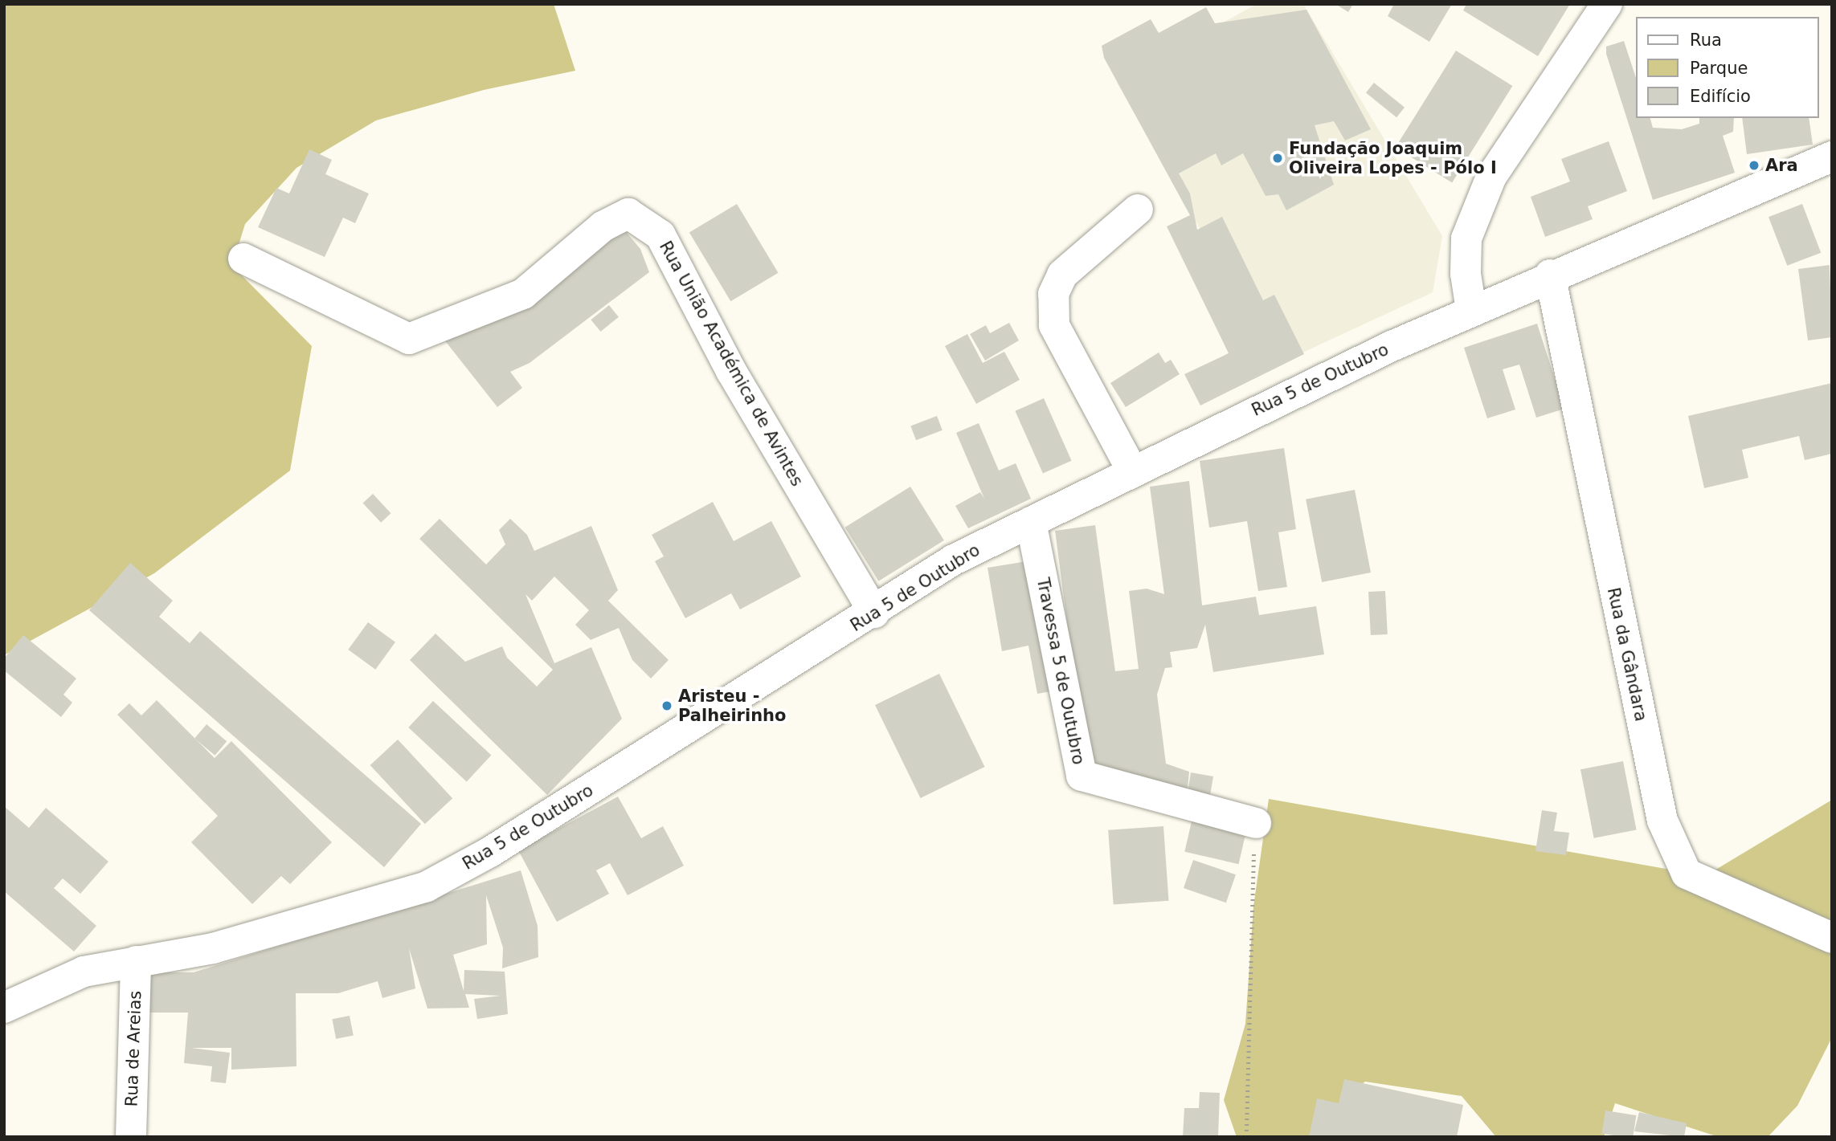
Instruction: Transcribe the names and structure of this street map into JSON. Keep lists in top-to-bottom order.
{
  "streets": {
    "street": [
      "Rua União Académica de Avintes",
      "Rua 5 de Outubro",
      "Rua da Gândara",
      "Travessa 5 de Outubro",
      "Rua de Areias"
    ]
  },
  "crossings": [
    ["Rua União Académica de Avintes", "Rua 5 de Outubro"],
    ["Rua 5 de Outubro", "Rua da Gândara"],
    ["Rua 5 de Outubro", "Travessa 5 de Outubro"],
    ["Rua 5 de Outubro", "Rua de Areias"]
  ],
  "places": ["Fundação Joaquim Oliveira Lopes - Pólo I", "Ara", "Aristeu - Palheirinho"],
  "legend": ["Rua", "Parque", "Edifício"]
}
